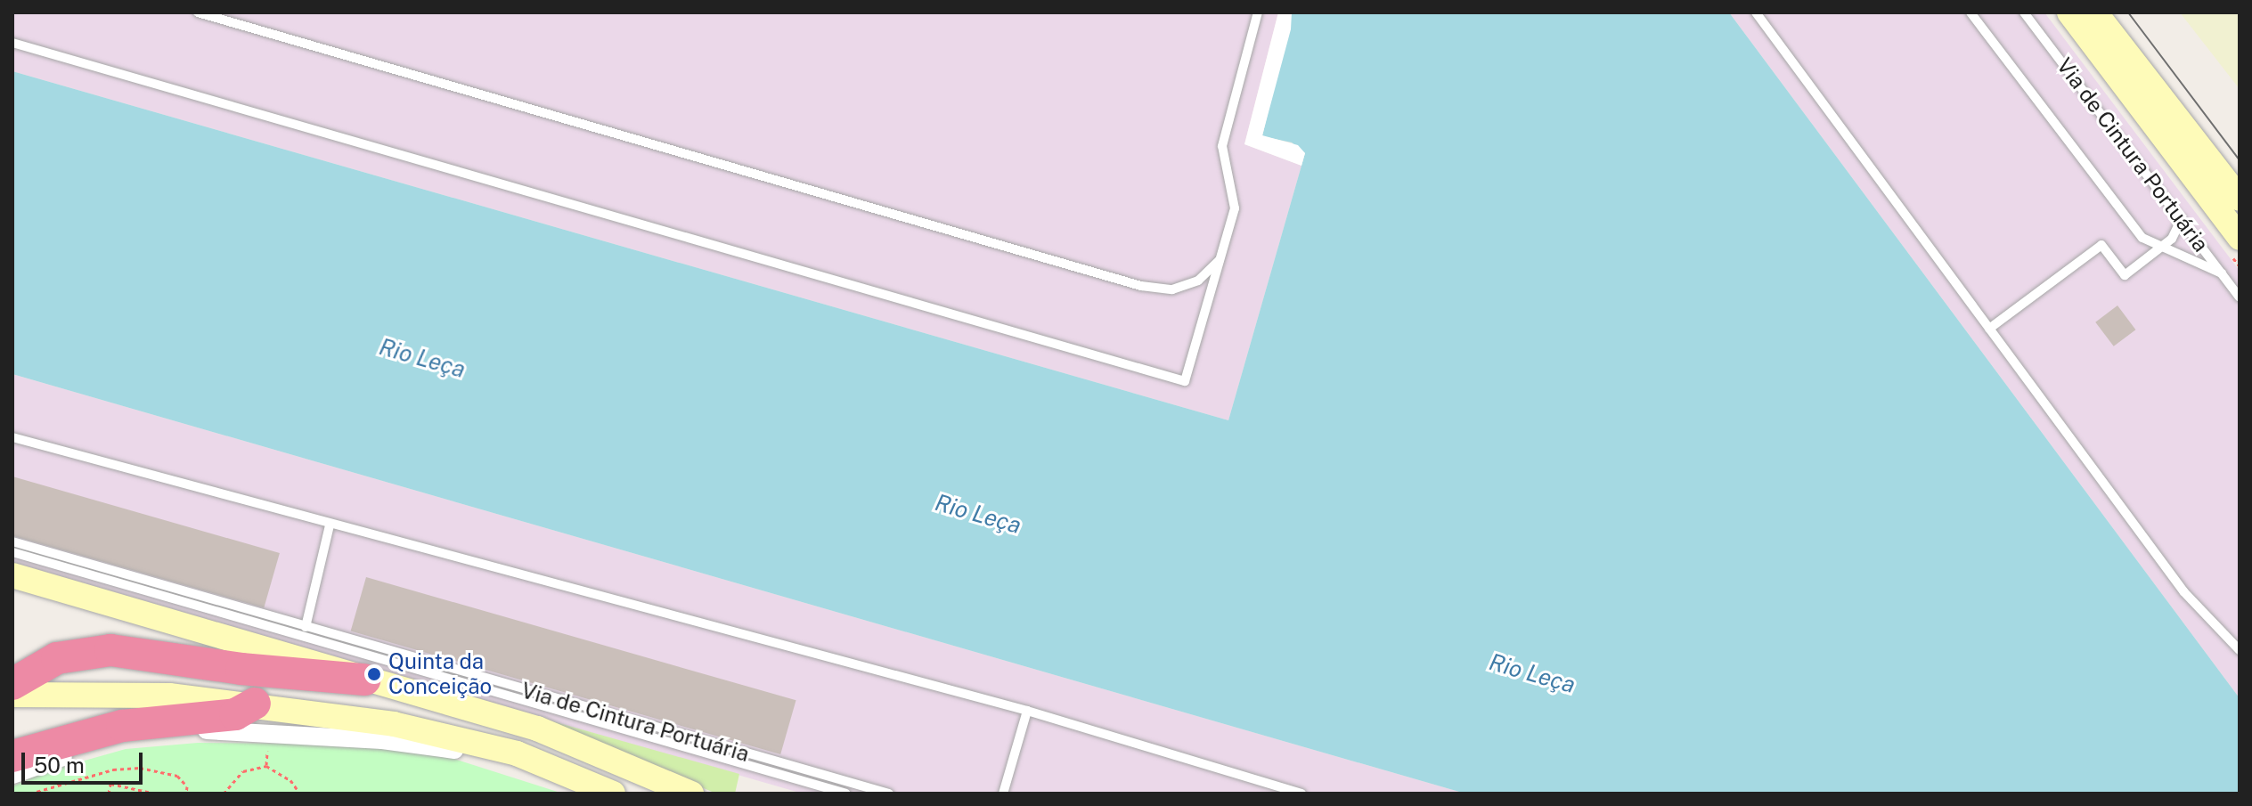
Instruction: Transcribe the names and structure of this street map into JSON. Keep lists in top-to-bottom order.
{
  "streets": {
    "lane": ["Via de Cintura Portuária"]
  },
  "water": ["Rio Leça"],
  "places": ["Quinta da Conceição"],
  "scale_bar": "50 m"
}
